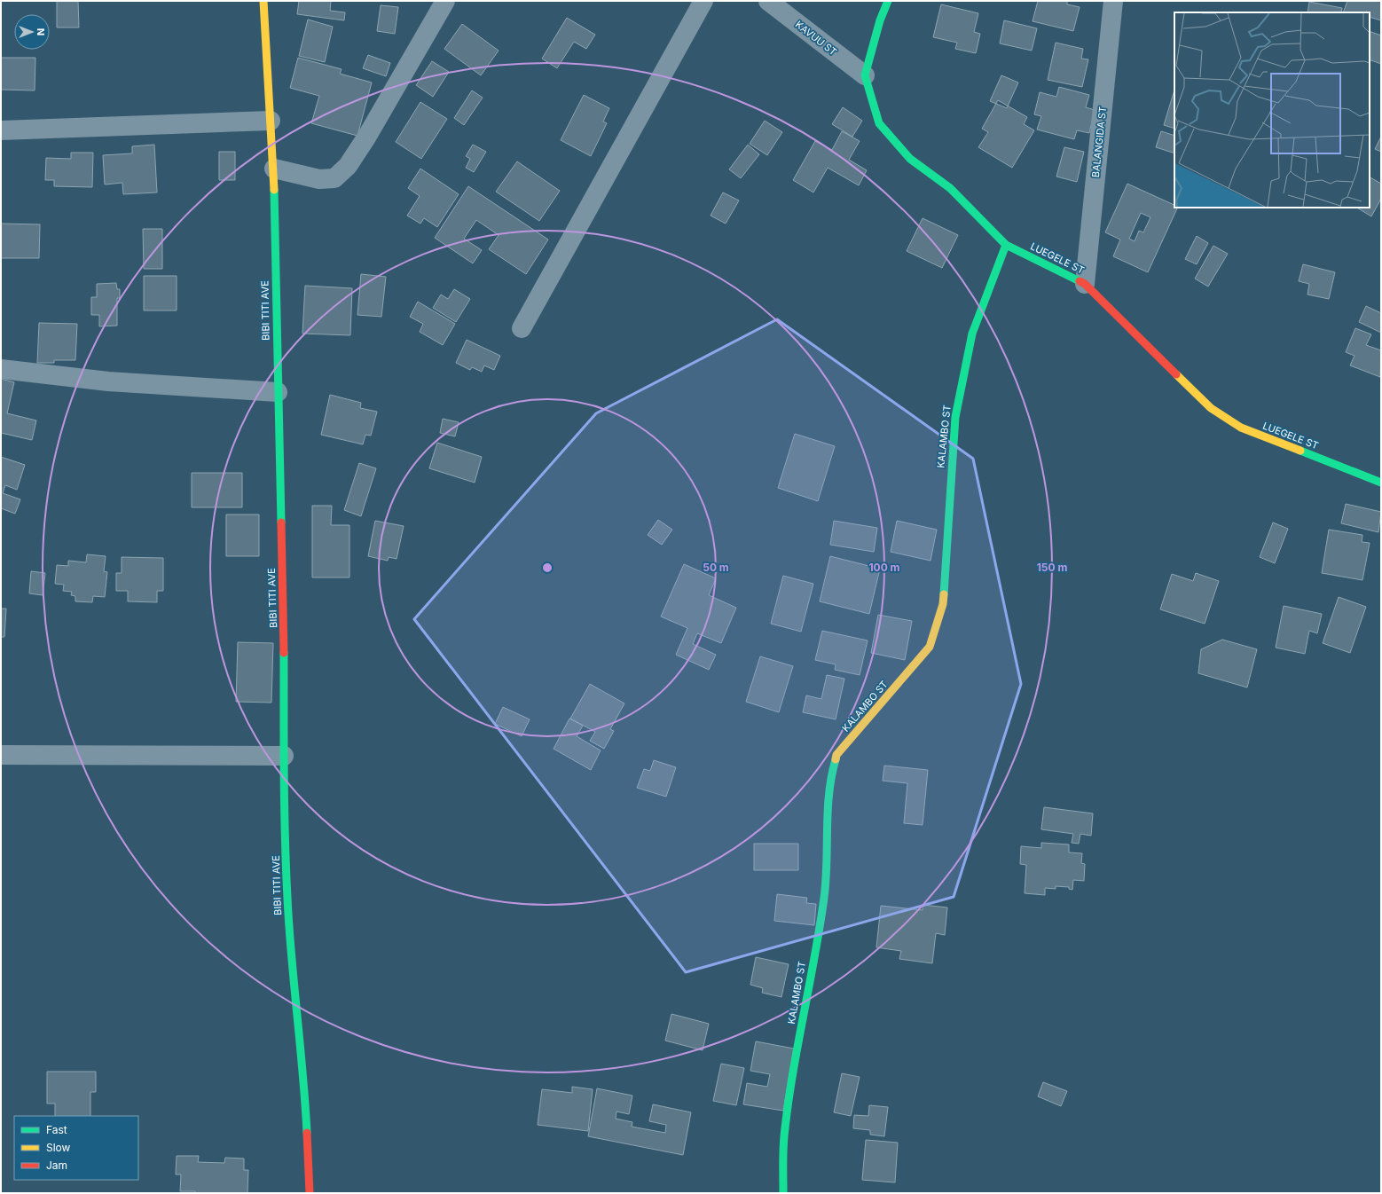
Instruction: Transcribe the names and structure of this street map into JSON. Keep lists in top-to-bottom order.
{
  "streets": {
    "street": [
      "KAVUU ST",
      "BALANGIDA ST",
      "LUEGELE ST",
      "BIBI TITI AVE",
      "KALAMBO ST"
    ]
  },
  "crossings": [
    ["KAVUU ST", "LUEGELE ST"],
    ["BALANGIDA ST", "LUEGELE ST"],
    ["LUEGELE ST", "KALAMBO ST"]
  ],
  "legend": ["Fast", "Slow", "Jam"],
  "north": "right",
  "rings": ["50 m", "100 m", "150 m"]
}
